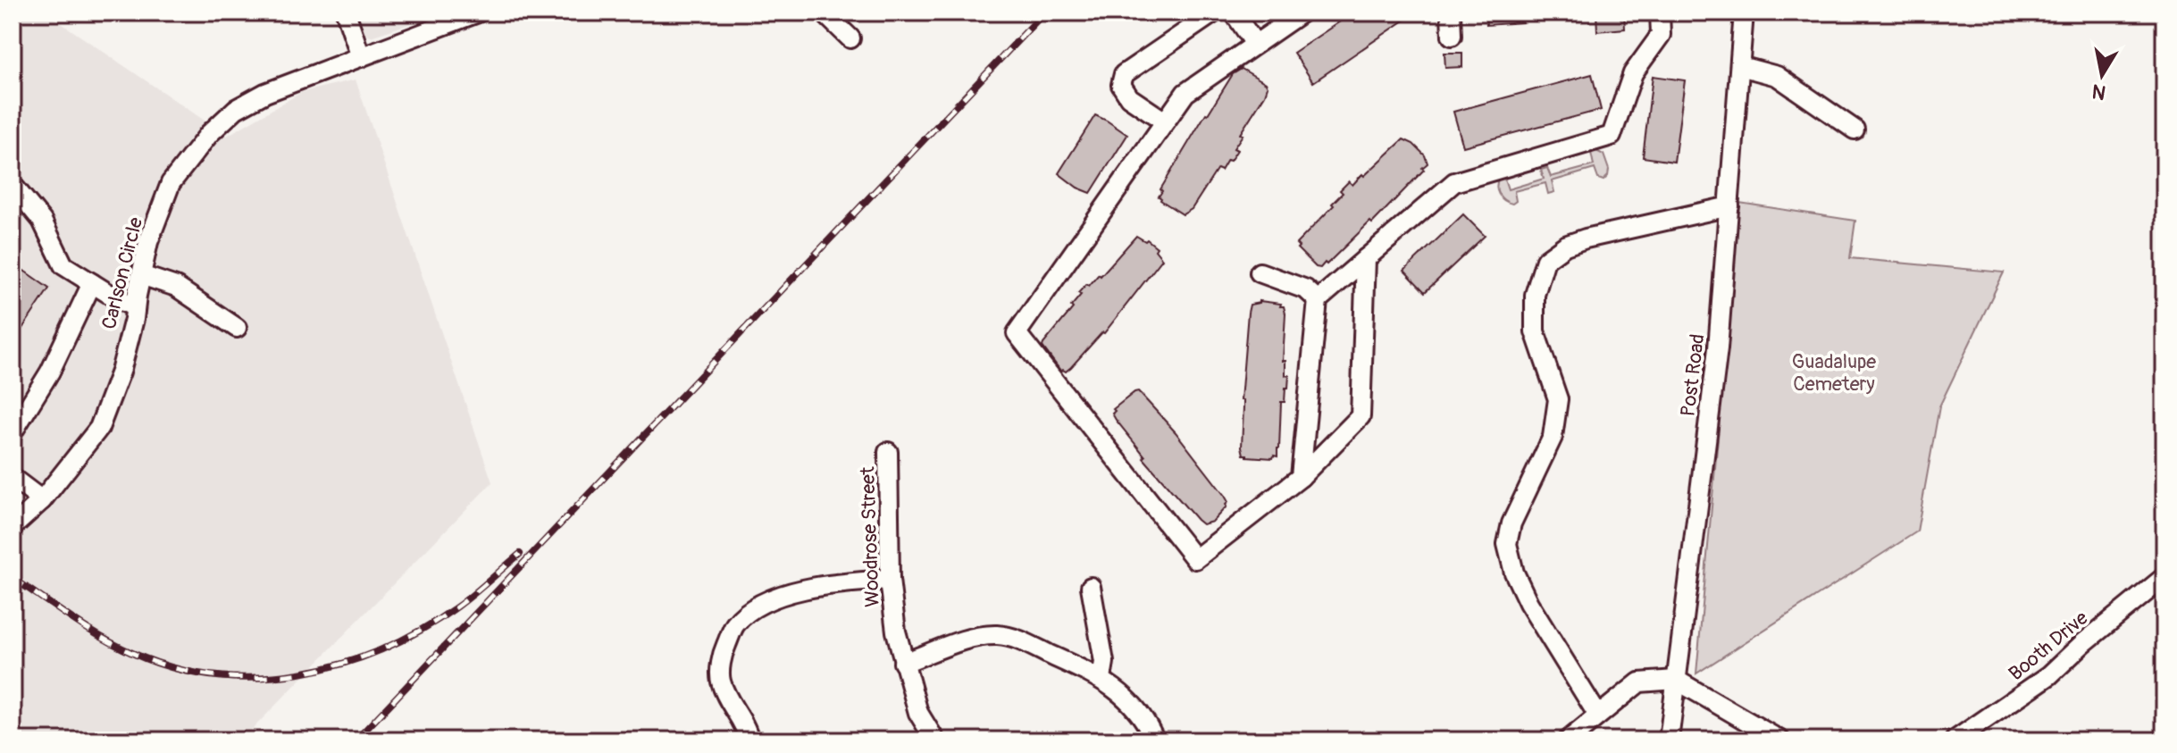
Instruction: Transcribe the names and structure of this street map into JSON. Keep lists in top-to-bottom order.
{
  "streets": {
    "street": [
      "Carlson Circle",
      "Post Road",
      "Woodrose Street",
      "Booth Drive"
    ]
  },
  "parks": ["Guadalupe Cemetery"],
  "north": "bottom"
}
